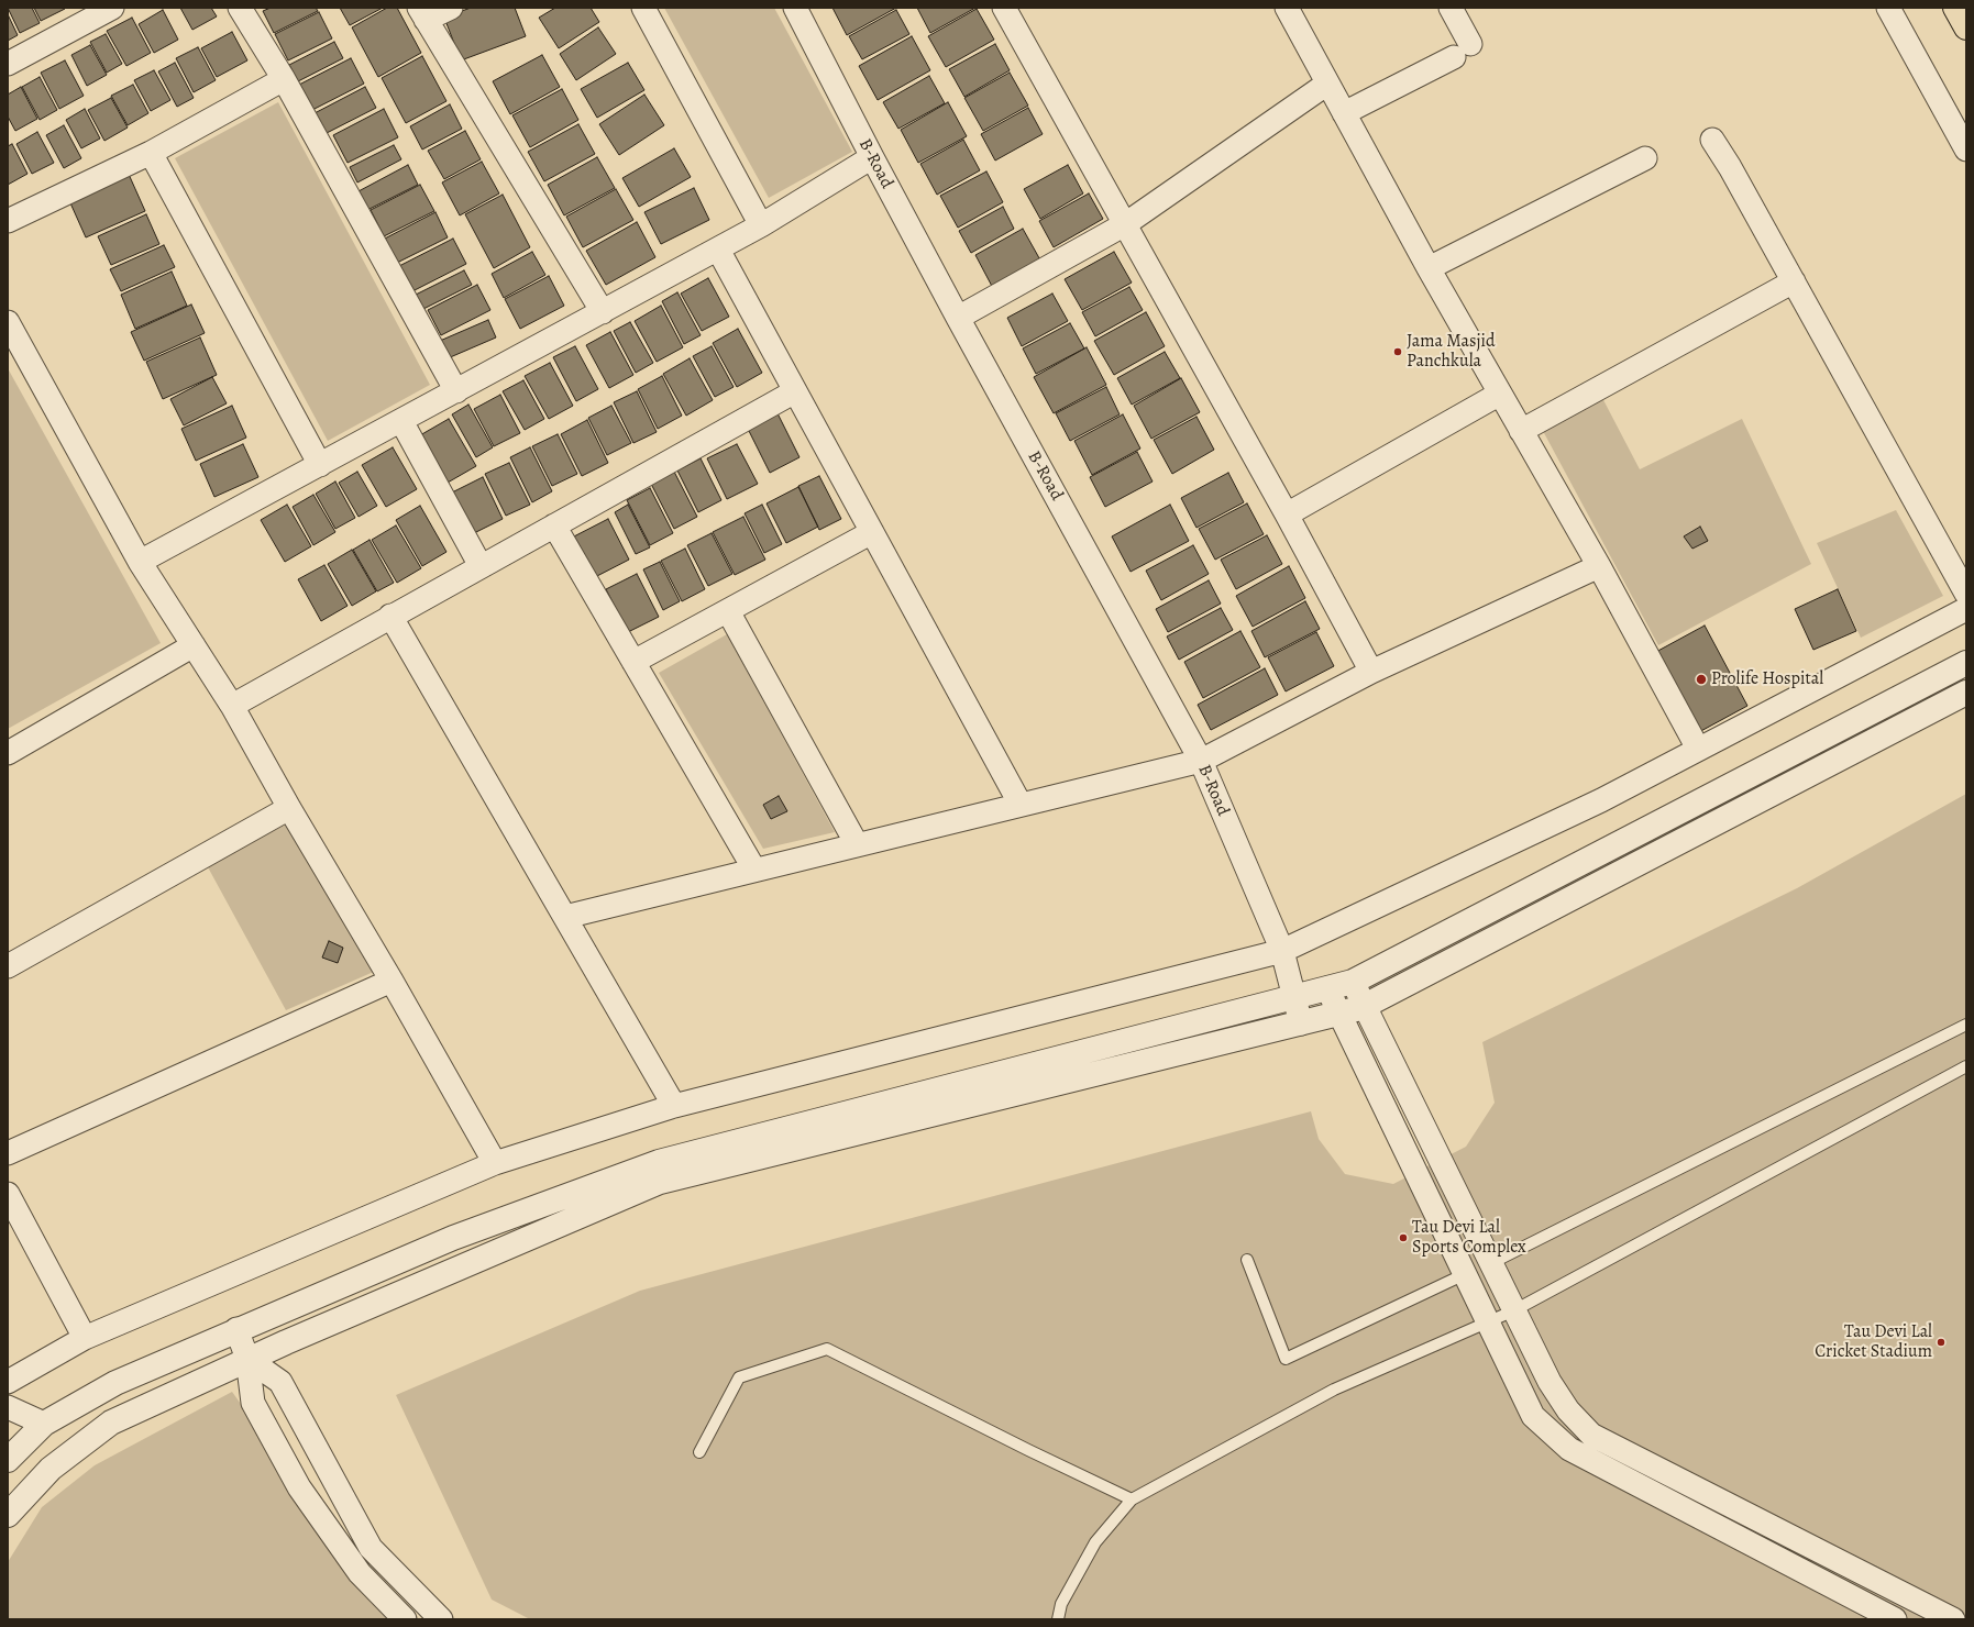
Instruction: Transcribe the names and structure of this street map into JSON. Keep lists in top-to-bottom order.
{
  "streets": {
    "street": ["B-Road"]
  },
  "places": [
    "Jama Masjid Panchkula",
    "Prolife Hospital",
    "Tau Devi Lal Sports Complex",
    "Tau Devi Lal Cricket Stadium"
  ]
}
